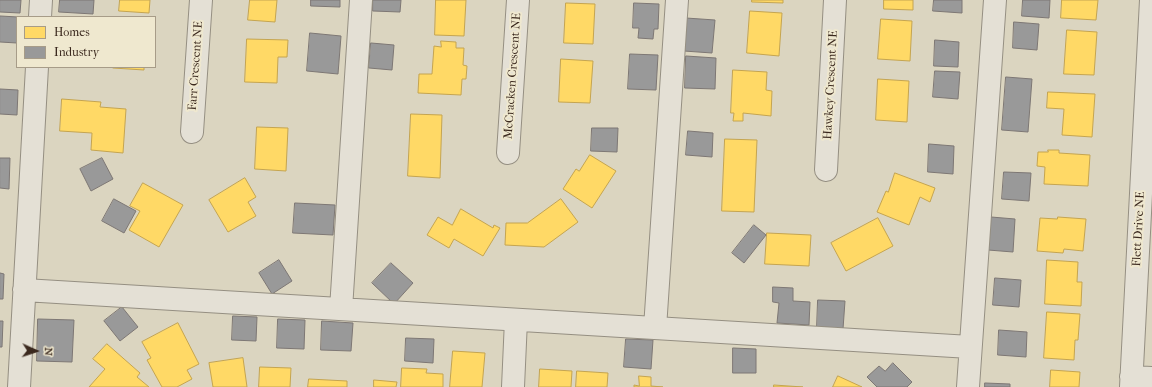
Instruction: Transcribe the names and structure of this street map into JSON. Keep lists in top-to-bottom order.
{
  "streets": {
    "street": [
      "Farr Crescent NE",
      "McCracken Crescent NE",
      "Hawkey Crescent NE",
      "Flett Drive NE"
    ]
  },
  "legend": ["Homes", "Industry"],
  "north": "right"
}
